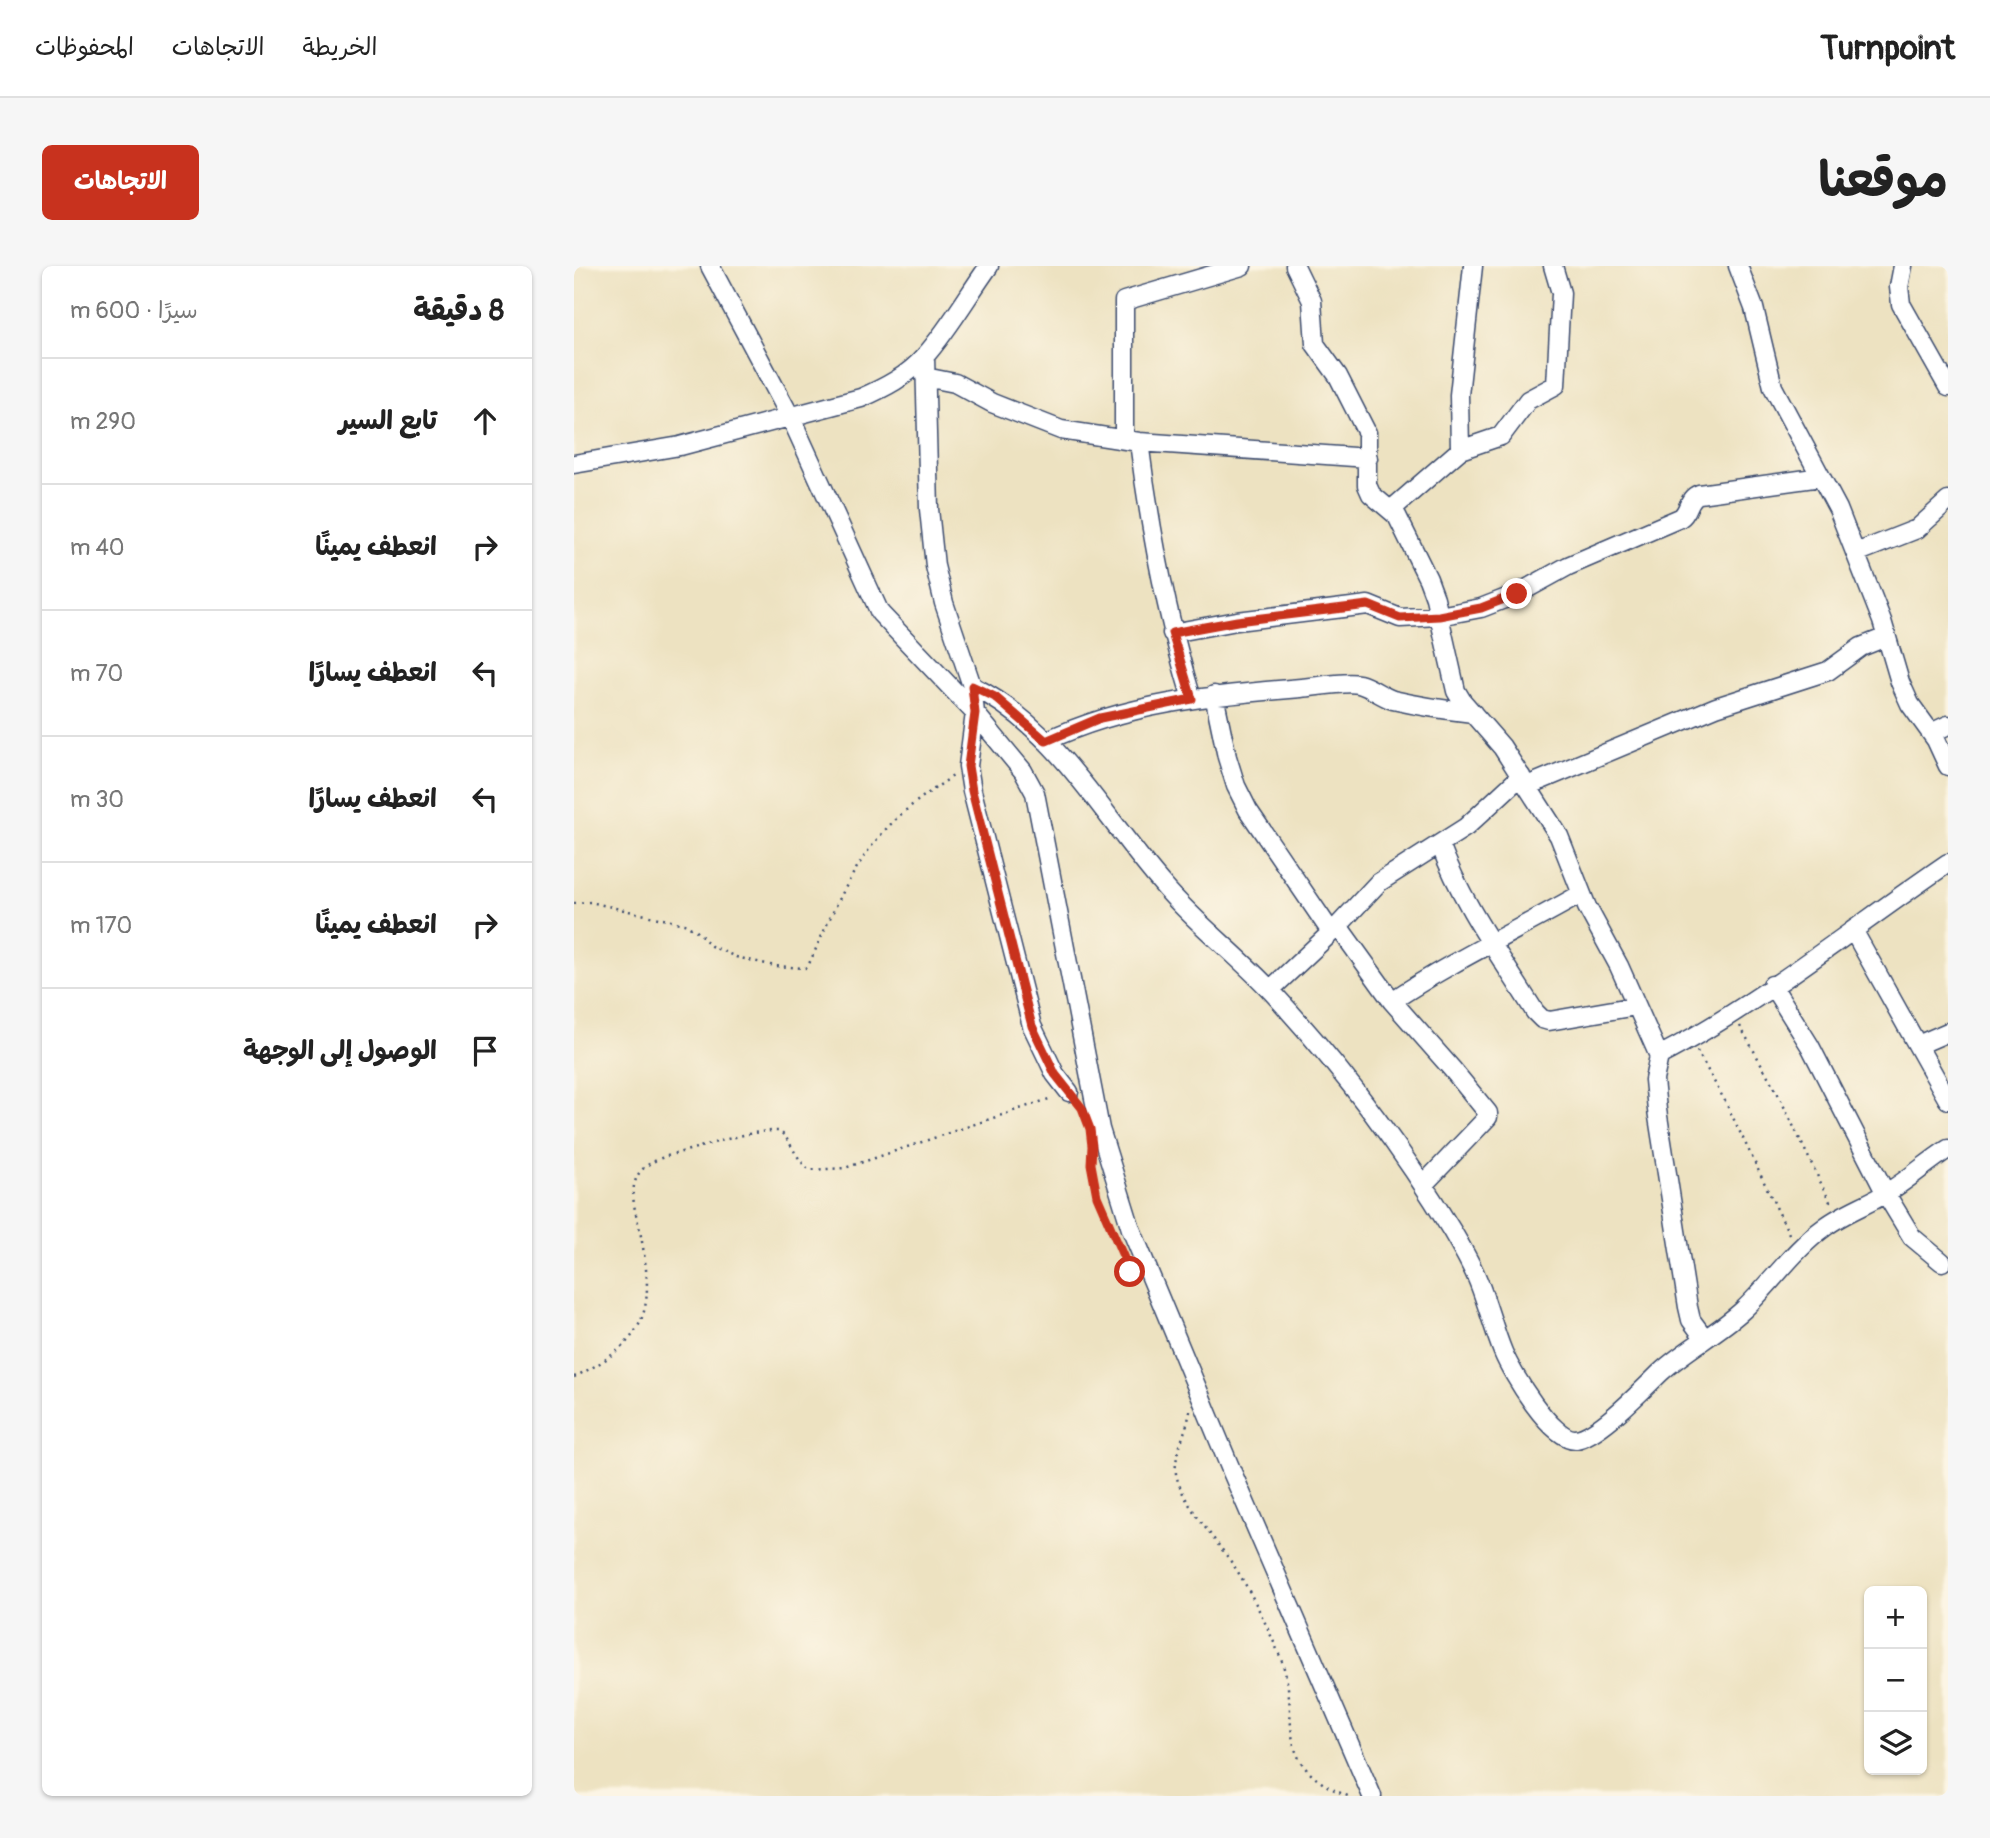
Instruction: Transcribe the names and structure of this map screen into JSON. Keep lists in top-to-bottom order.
{
  "page": {
    "header": "Turnpoint",
    "nav": ["الخريطة", "الاتجاهات", "المحفوظات"],
    "title": "موقعنا",
    "buttons": "الاتجاهات",
    "heading": ["8 دقيقة", "سيرًا · 600 m"],
    "list": [
      ["تابع السير", "290 m"],
      ["انعطف يمينًا", "40 m"],
      ["انعطف يسارًا", "70 m"],
      ["انعطف يسارًا", "30 m"],
      ["انعطف يمينًا", "170 m"],
      "الوصول إلى الوجهة"
    ],
    "map_buttons": ["+", "−"]
  }
}
